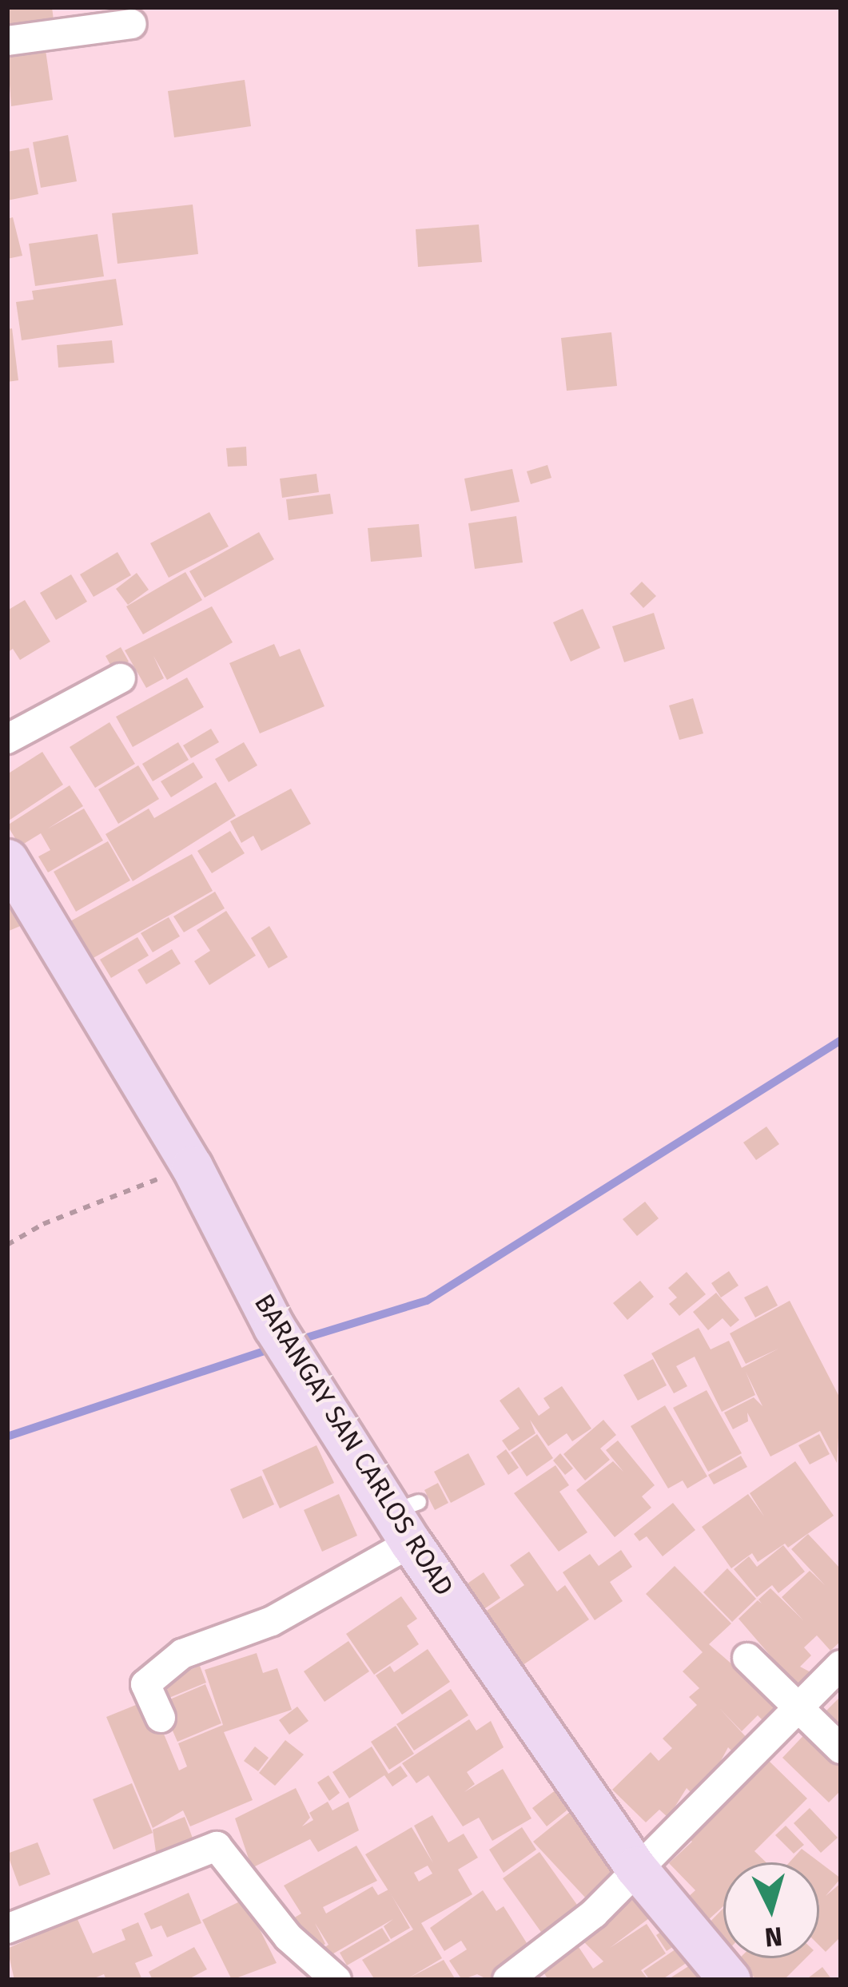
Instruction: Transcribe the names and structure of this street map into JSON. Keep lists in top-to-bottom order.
{
  "streets": {
    "street": ["BARANGAY SAN CARLOS ROAD"]
  },
  "north": "bottom"
}
